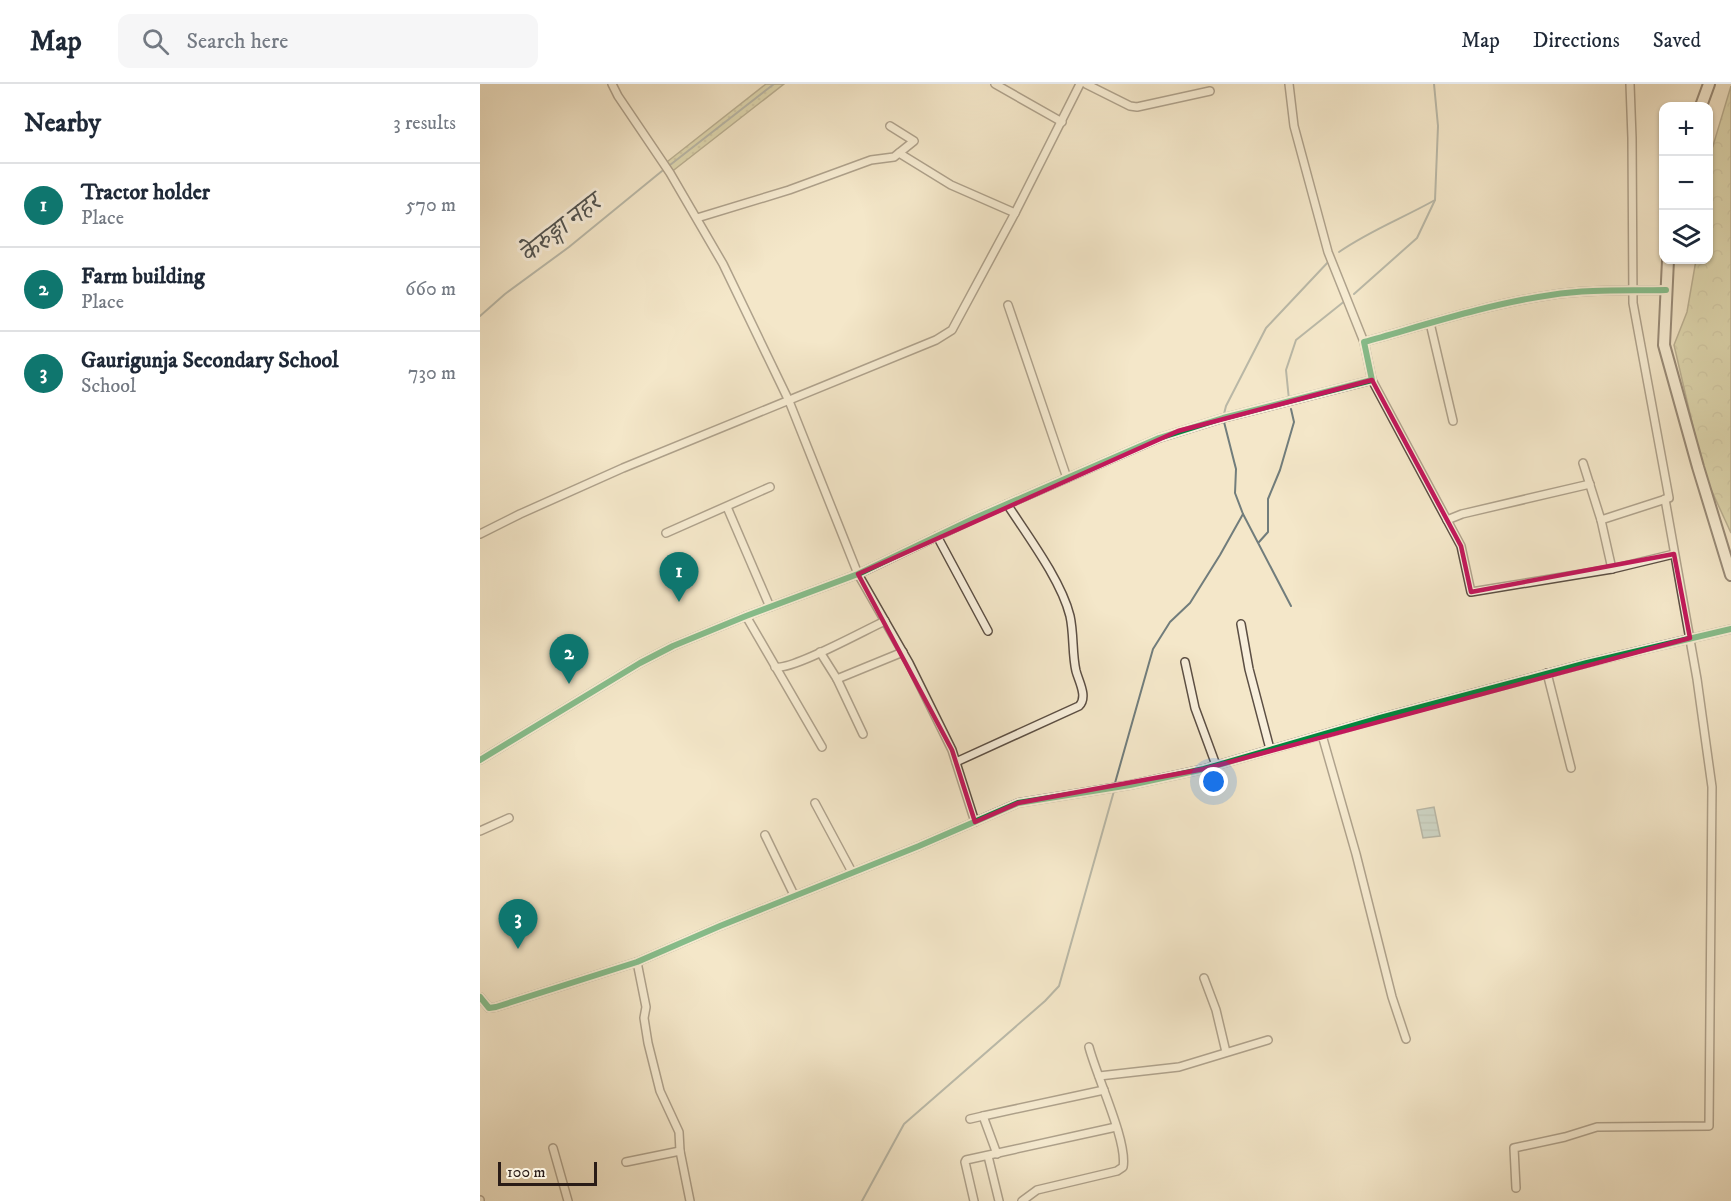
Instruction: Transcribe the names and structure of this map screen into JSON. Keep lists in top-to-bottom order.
{
  "water": ["केेरुङ्गा नहर"],
  "scale_bar": "100 m",
  "page": {
    "header": "Map",
    "search": "Search here",
    "nav": ["Map", "Directions", "Saved"],
    "heading": ["Nearby", "3 results"],
    "map_buttons": ["+", "−"],
    "list": [
      {
        "mark": "1",
        "name": "Tractor holder",
        "note": "Place",
        "value": "570 m"
      },
      {
        "mark": "2",
        "name": "Farm building",
        "note": "Place",
        "value": "660 m"
      },
      {
        "mark": "3",
        "name": "Gaurigunja Secondary School",
        "note": "School",
        "value": "730 m"
      }
    ],
    "pins": ["1", "2", "3"],
    "scale": "100 m"
  }
}
